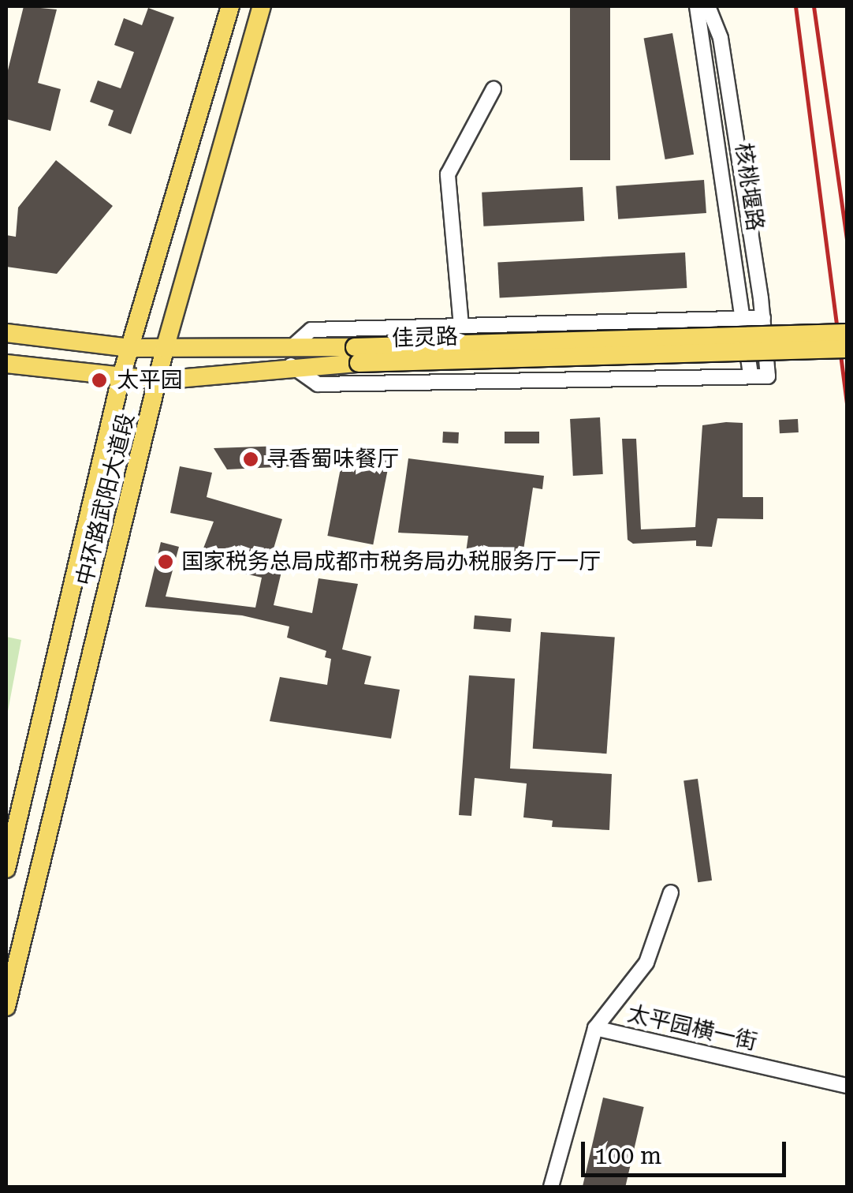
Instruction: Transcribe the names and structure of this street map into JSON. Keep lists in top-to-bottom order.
{
  "streets": {
    "main road": ["佳灵路", "中环路武阳大道段"],
    "street": ["核桃堰路", "太平园横一街"]
  },
  "crossings": [
    ["佳灵路", "中环路武阳大道段"]
  ],
  "places": ["太平园", "寻香蜀味餐厅", "国家税务总局成都市税务局办税服务厅一厅"],
  "scale_bar": "100 m"
}
